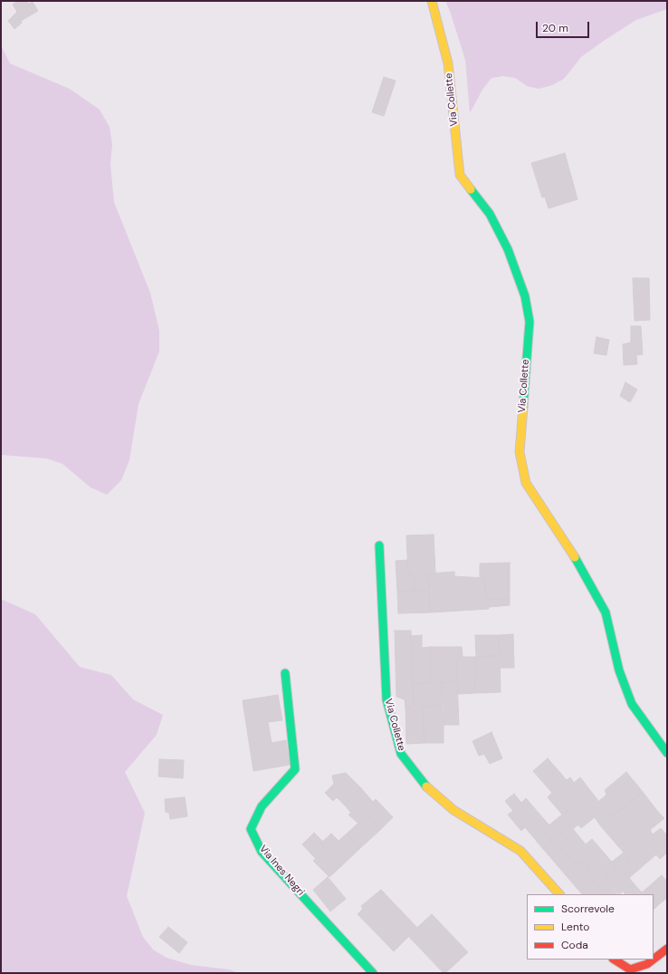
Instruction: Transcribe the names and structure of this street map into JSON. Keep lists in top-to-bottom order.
{
  "streets": {
    "street": ["Via Collette", "Via Ines Negri"]
  },
  "legend": ["Scorrevole", "Lento", "Coda"],
  "scale_bar": "20 m"
}
